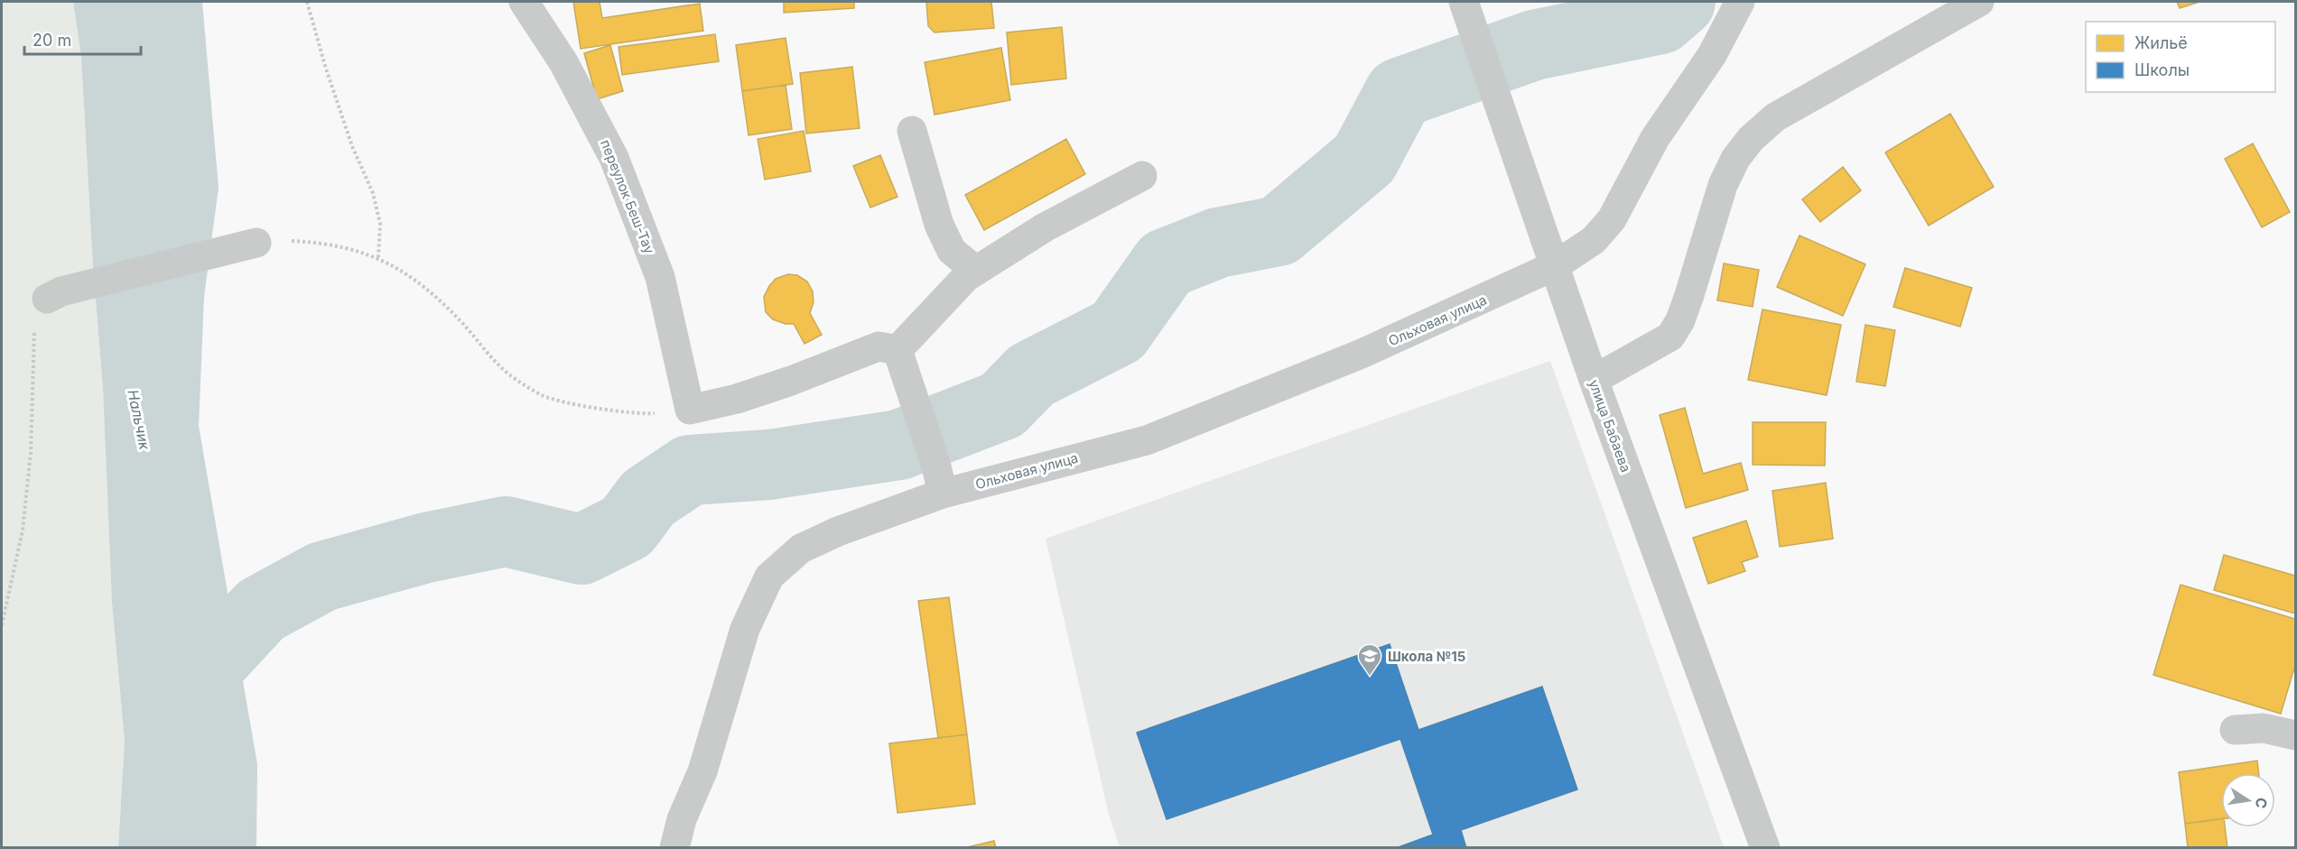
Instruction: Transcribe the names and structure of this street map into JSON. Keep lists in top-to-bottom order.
{
  "streets": {
    "street": ["переулок Беш-Тау", "Ольховая улица", "улица Бабаева"]
  },
  "crossings": [
    ["Ольховая улица", "улица Бабаева"]
  ],
  "water": ["Нальчик"],
  "places": {
    "school or university": ["Школа №15"]
  },
  "legend": ["Жильё", "Школы"],
  "scale_bar": "20 m",
  "north": "right"
}
